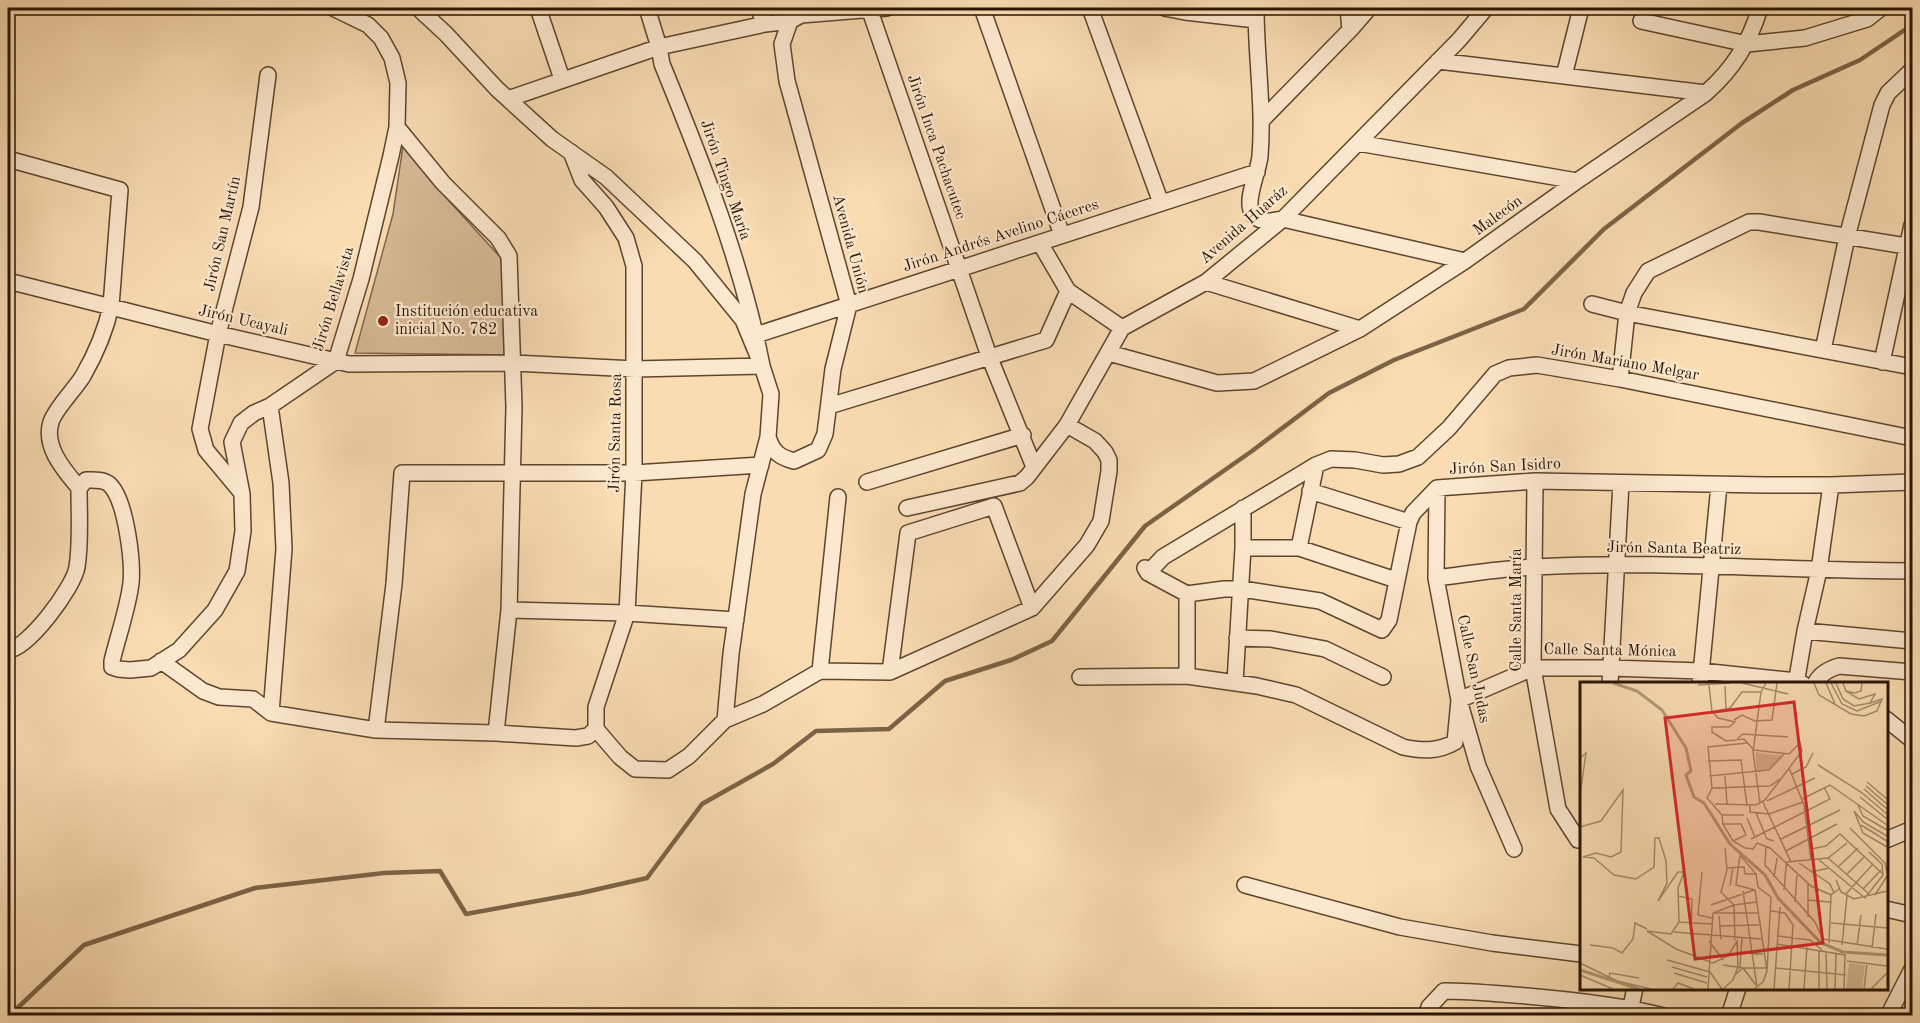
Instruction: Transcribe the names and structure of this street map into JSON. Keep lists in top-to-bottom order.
{
  "streets": {
    "street": [
      "Jirón Inca Pachacutec",
      "Jirón Tingo María",
      "Malecón",
      "Avenida Huaráz",
      "Jirón San Martín",
      "Jirón Andrés Avelino Cáceres",
      "Avenida Unión",
      "Jirón Bellavista",
      "Jirón Ucayali",
      "Jirón Mariano Melgar",
      "Jirón Santa Rosa",
      "Jirón San Isidro",
      "Jirón Santa Beatriz",
      "Calle Santa María",
      "Calle Santa Mónica",
      "Calle San Judas"
    ]
  },
  "crossings": [
    ["Jirón Inca Pachacutec", "Jirón Andrés Avelino Cáceres"],
    ["Jirón Tingo María", "Jirón Andrés Avelino Cáceres"],
    ["Jirón Tingo María", "Jirón Ucayali"],
    ["Jirón San Martín", "Jirón Bellavista"],
    ["Jirón San Martín", "Jirón Ucayali"],
    ["Jirón Andrés Avelino Cáceres", "Avenida Unión"],
    ["Jirón Bellavista", "Jirón Ucayali"],
    ["Jirón Ucayali", "Jirón Santa Rosa"],
    ["Jirón Mariano Melgar", "Jirón San Isidro"],
    ["Jirón San Isidro", "Calle Santa María"],
    ["Jirón San Isidro", "Calle San Judas"],
    ["Jirón Santa Beatriz", "Calle Santa María"],
    ["Jirón Santa Beatriz", "Calle San Judas"],
    ["Calle Santa María", "Calle Santa Mónica"],
    ["Calle Santa Mónica", "Calle San Judas"]
  ],
  "places": ["Institución educativa inicial No. 782"]
}
